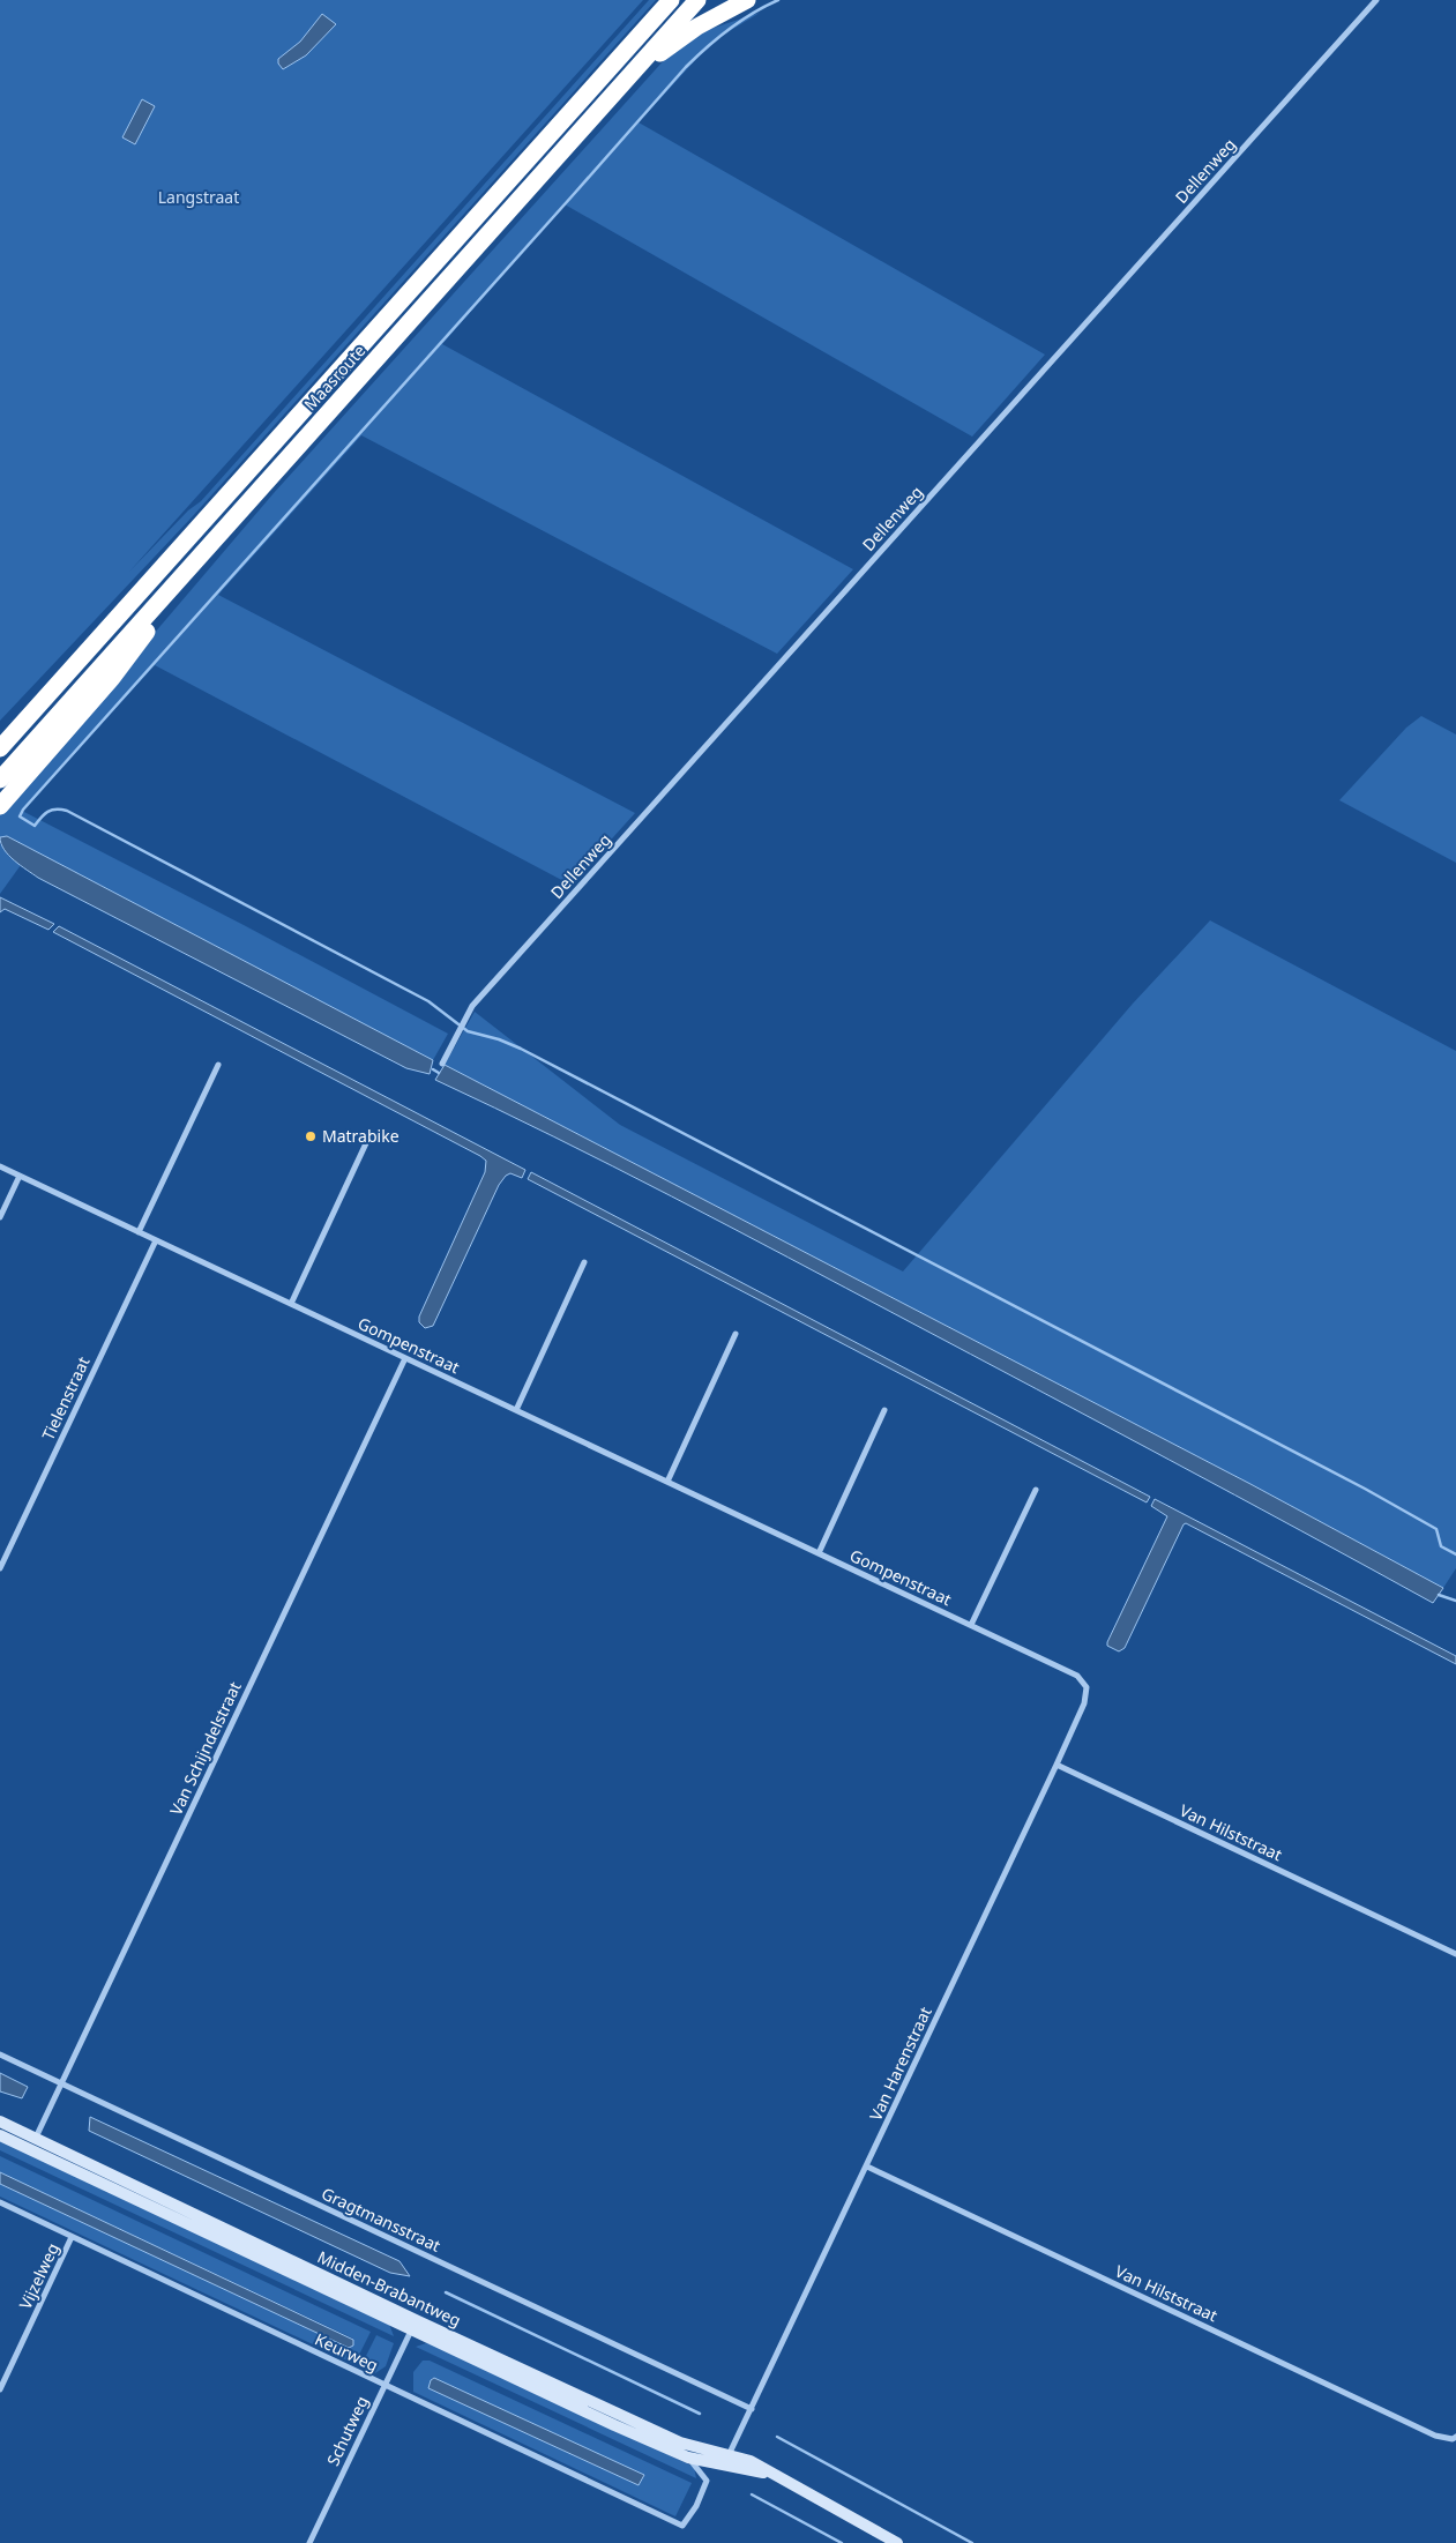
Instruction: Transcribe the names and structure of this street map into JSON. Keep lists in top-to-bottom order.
{
  "streets": {
    "highway": ["Maasroute"],
    "street": [
      "Dellenweg",
      "Gompenstraat",
      "Tielenstraat",
      "Van Schijndelstraat",
      "Van Hilststraat",
      "Van Harenstraat",
      "Gragtmansstraat",
      "Vijzelweg",
      "Midden-Brabantweg",
      "Keurweg",
      "Schutweg"
    ]
  },
  "crossings": [
    ["Gompenstraat", "Tielenstraat"],
    ["Gompenstraat", "Van Schijndelstraat"],
    ["Gompenstraat", "Van Harenstraat"],
    ["Van Schijndelstraat", "Gragtmansstraat"],
    ["Van Schijndelstraat", "Midden-Brabantweg"],
    ["Van Hilststraat", "Van Harenstraat"],
    ["Van Harenstraat", "Gragtmansstraat"],
    ["Van Harenstraat", "Midden-Brabantweg"],
    ["Vijzelweg", "Keurweg"],
    ["Midden-Brabantweg", "Keurweg"],
    ["Midden-Brabantweg", "Schutweg"],
    ["Keurweg", "Schutweg"]
  ],
  "parks": ["Langstraat"],
  "places": ["Matrabike"]
}
